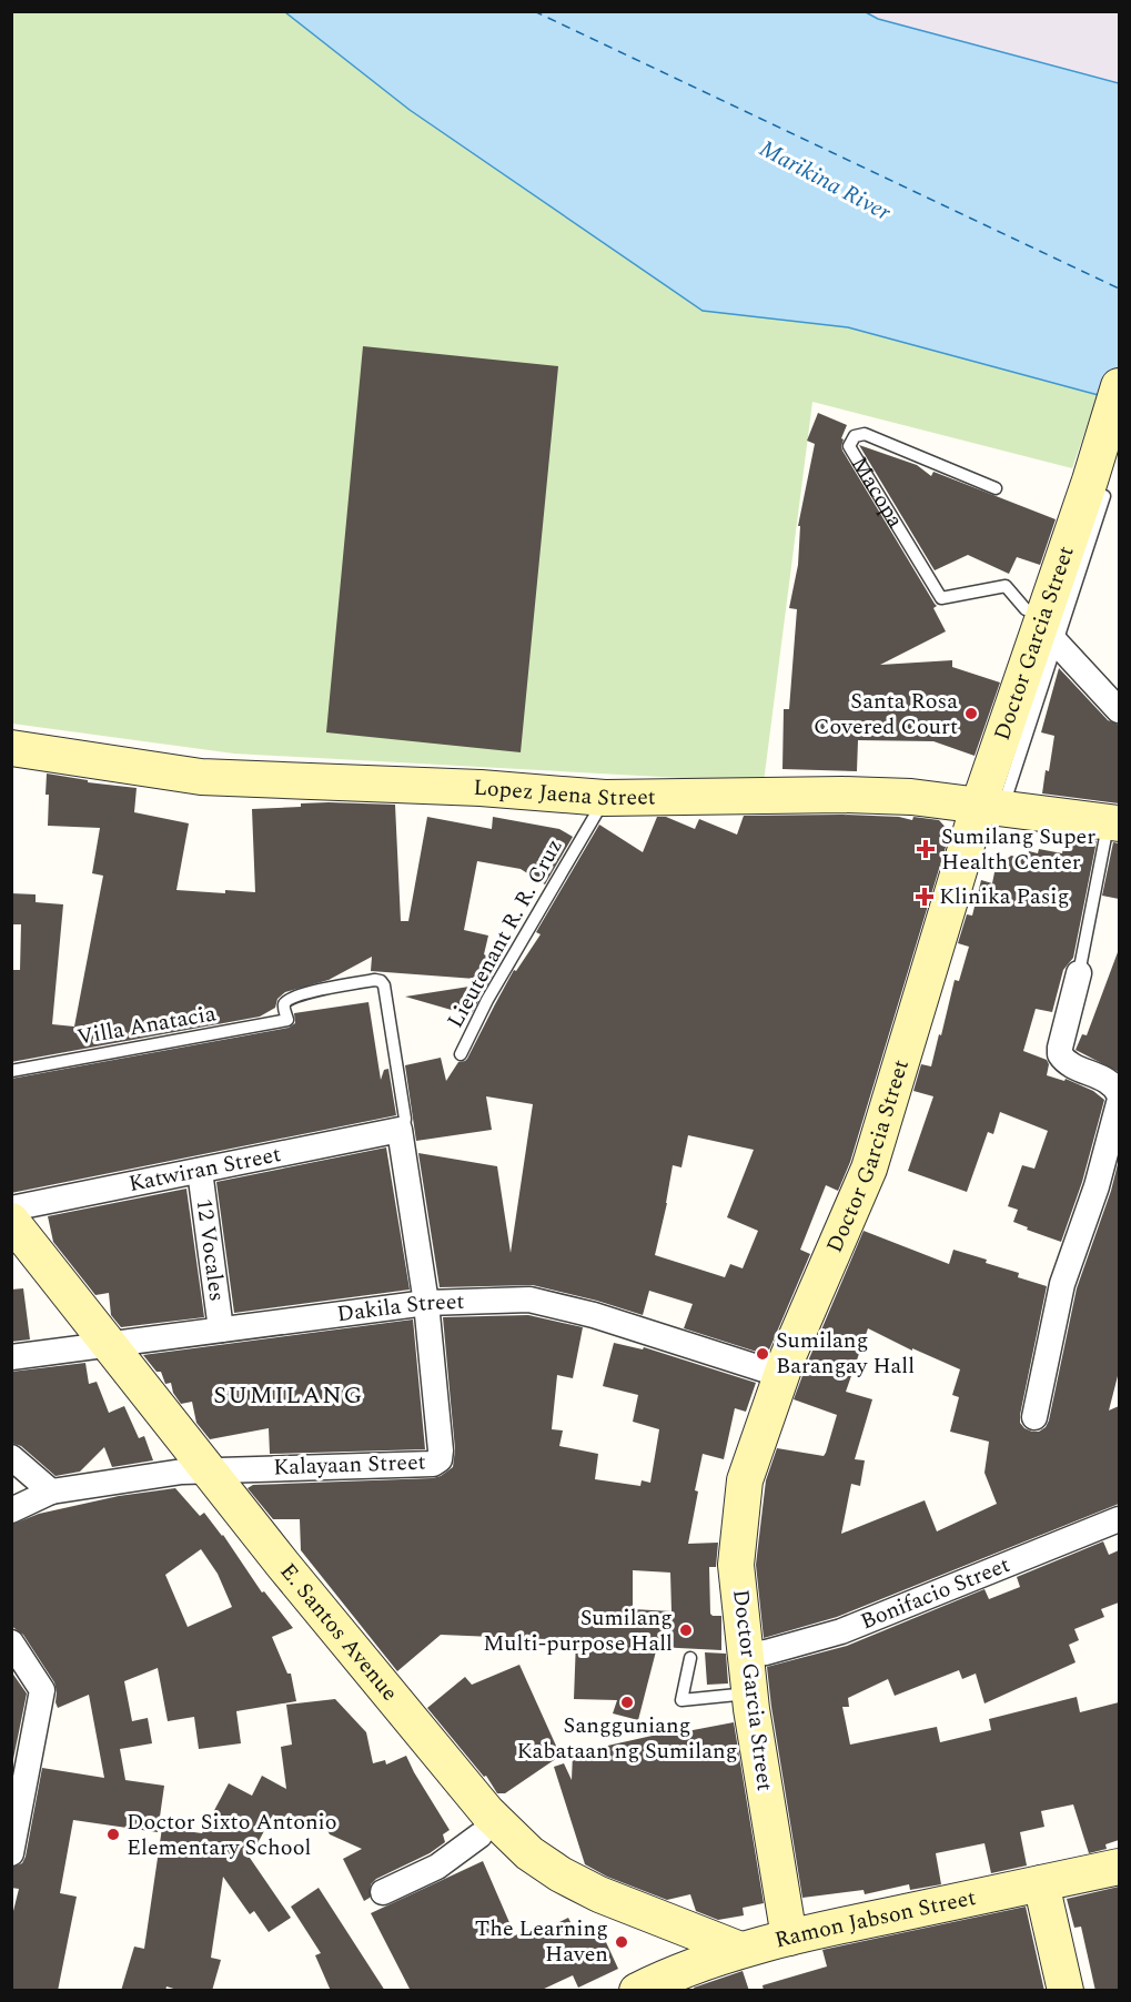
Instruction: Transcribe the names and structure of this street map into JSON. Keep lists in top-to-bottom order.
{
  "streets": {
    "street": [
      "Doctor Garcia Street",
      "Lopez Jaena Street",
      "Katwiran Street",
      "12 Vocales",
      "Dakila Street",
      "Kalayaan Street",
      "Bonifacio Street",
      "E. Santos Avenue",
      "Ramon Jabson Street"
    ],
    "lane": ["Macopa", "Lieutenant R. R. Cruz", "Villa Anatacia"]
  },
  "crossings": [
    ["Doctor Garcia Street", "Lopez Jaena Street"],
    ["Doctor Garcia Street", "Dakila Street"],
    ["Doctor Garcia Street", "Bonifacio Street"],
    ["Doctor Garcia Street", "Ramon Jabson Street"],
    ["Lopez Jaena Street", "Lieutenant R. R. Cruz"],
    ["Villa Anatacia", "Katwiran Street"],
    ["Villa Anatacia", "Kalayaan Street"],
    ["Katwiran Street", "12 Vocales"],
    ["Katwiran Street", "Kalayaan Street"],
    ["12 Vocales", "Dakila Street"],
    ["Dakila Street", "Kalayaan Street"],
    ["Dakila Street", "E. Santos Avenue"],
    ["Kalayaan Street", "E. Santos Avenue"],
    ["E. Santos Avenue", "Ramon Jabson Street"]
  ],
  "districts": ["SUMILANG"],
  "water": ["Marikina River"],
  "places": {
    "other": [
      "Santa Rosa Covered Court",
      "Sumilang Barangay Hall",
      "Sumilang Multi-purpose Hall",
      "Sangguniang Kabataan ng Sumilang",
      "Doctor Sixto Antonio Elementary School",
      "The Learning Haven"
    ],
    "health": ["Sumilang Super Health Center", "Klinika Pasig"]
  }
}
